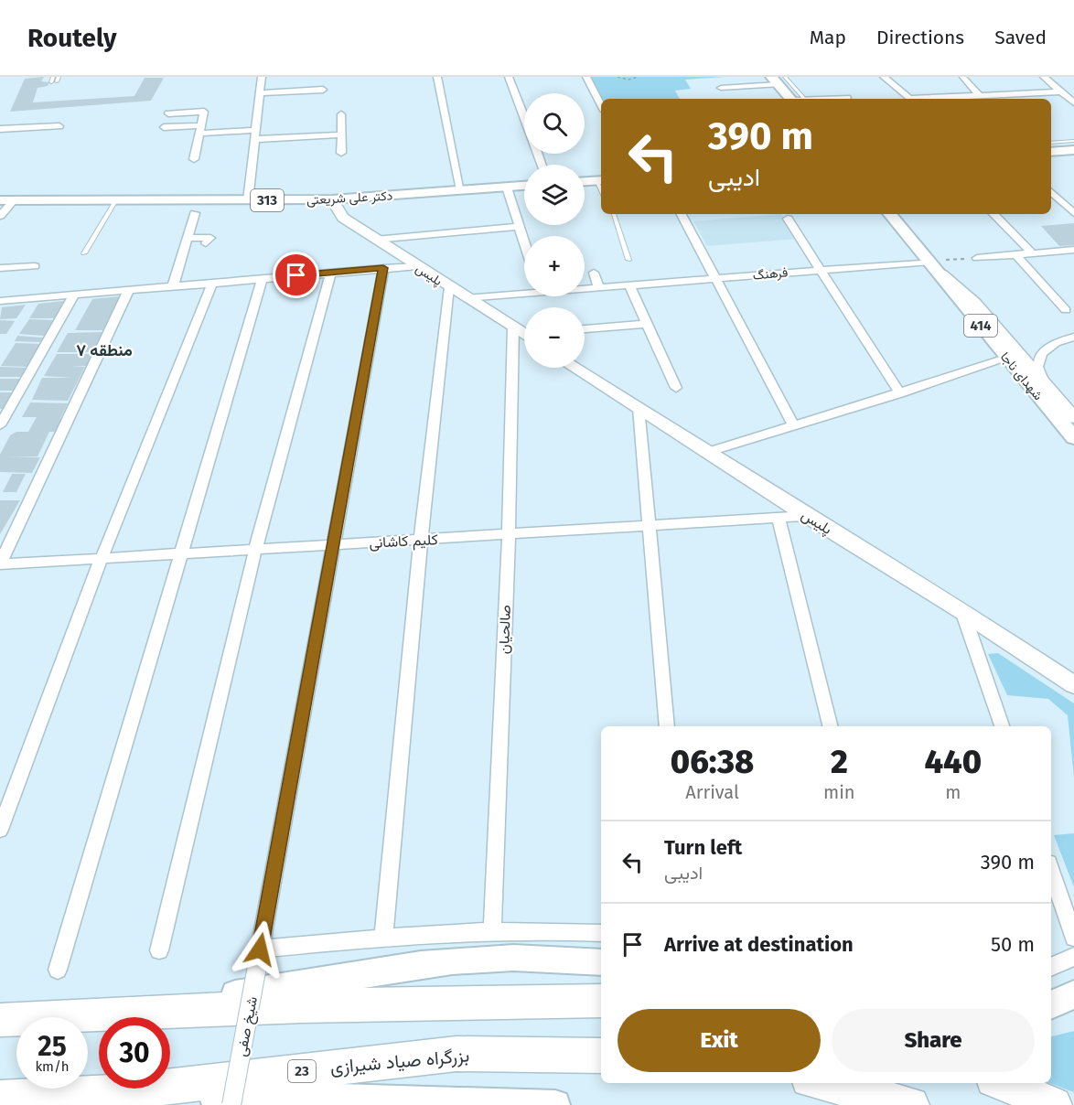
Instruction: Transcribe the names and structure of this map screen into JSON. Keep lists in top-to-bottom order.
{
  "streets": {
    "highway": ["بزرگراه صیاد شیرازی", "23"],
    "main road": [
      "دکتر علی شریعتی",
      "313",
      "پلیس",
      "414",
      "شهدای ناجا"
    ],
    "street": [
      "فرهنگ",
      "کلیم کاشانی",
      "صالحیان",
      "شیخ صفی"
    ]
  },
  "crossings": [
    ["دکتر علی شریعتی", "پلیس"],
    ["فرهنگ", "پلیس"],
    ["فرهنگ", "شهدای ناجا"],
    ["پلیس", "کلیم کاشانی"],
    ["کلیم کاشانی", "صالحیان"],
    ["کلیم کاشانی", "شیخ صفی"]
  ],
  "districts": ["منطقه ۷"],
  "page": {
    "header": "Routely",
    "nav": ["Map", "Directions", "Saved"],
    "map_buttons": ["+", "−"],
    "turn": ["390 m", "ادیبی"],
    "eta": [
      "06:38",
      "Arrival",
      "2",
      "min",
      "440",
      "m"
    ],
    "list": [
      {
        "name": "Turn left",
        "note": "ادیبی",
        "value": "390 m"
      },
      {
        "name": "Arrive at destination",
        "value": "50 m"
      }
    ],
    "buttons": ["Exit", "Share"],
    "speed": "25 km/h",
    "limit": "30"
  }
}
